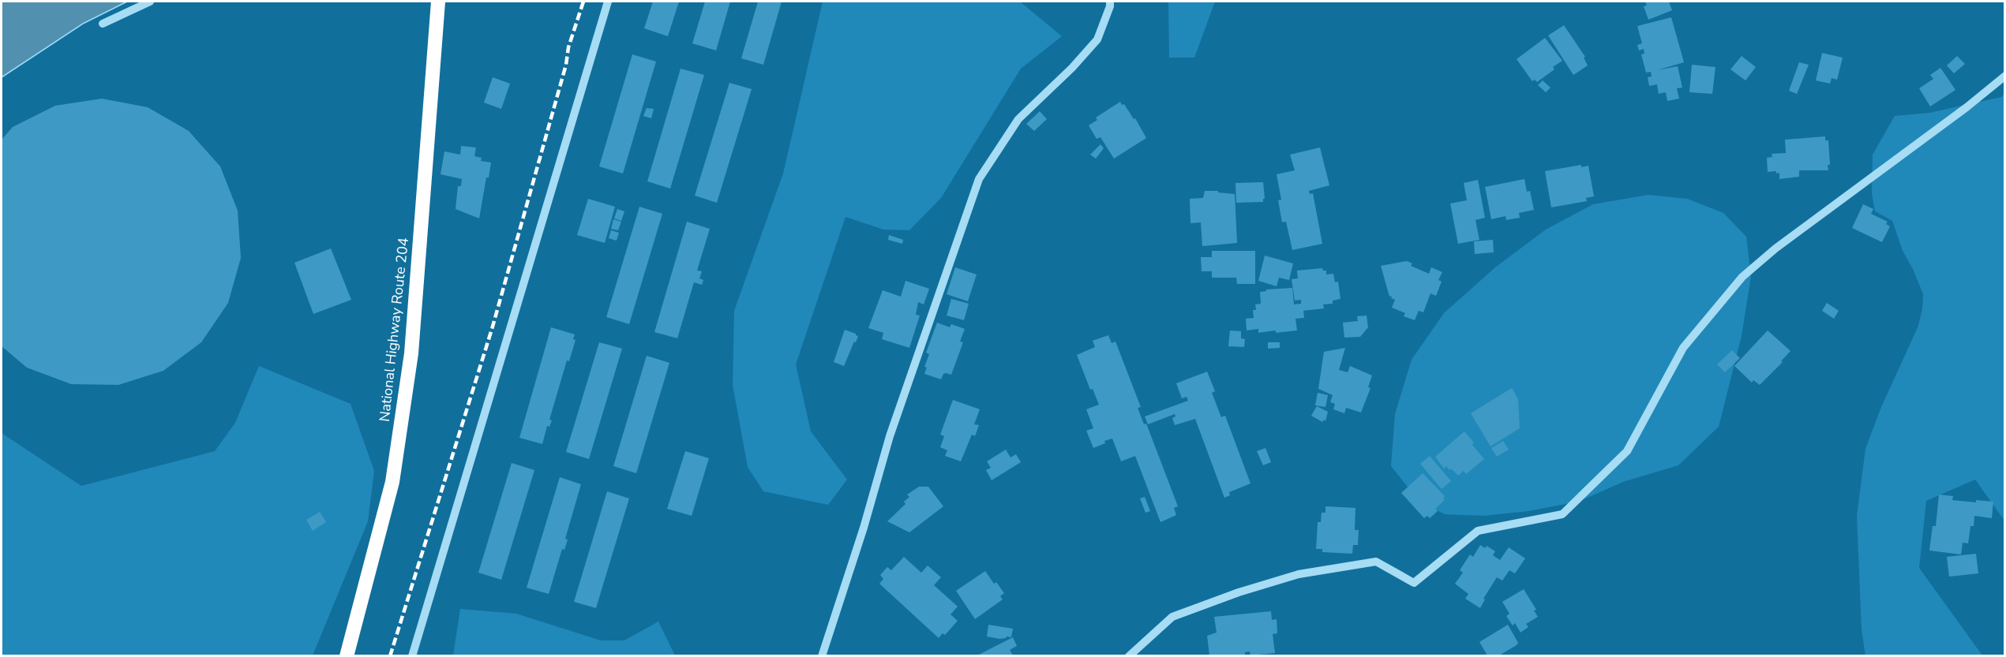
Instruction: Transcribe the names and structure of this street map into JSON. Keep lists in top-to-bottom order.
{
  "streets": {
    "highway": ["National Highway Route 204"]
  }
}
